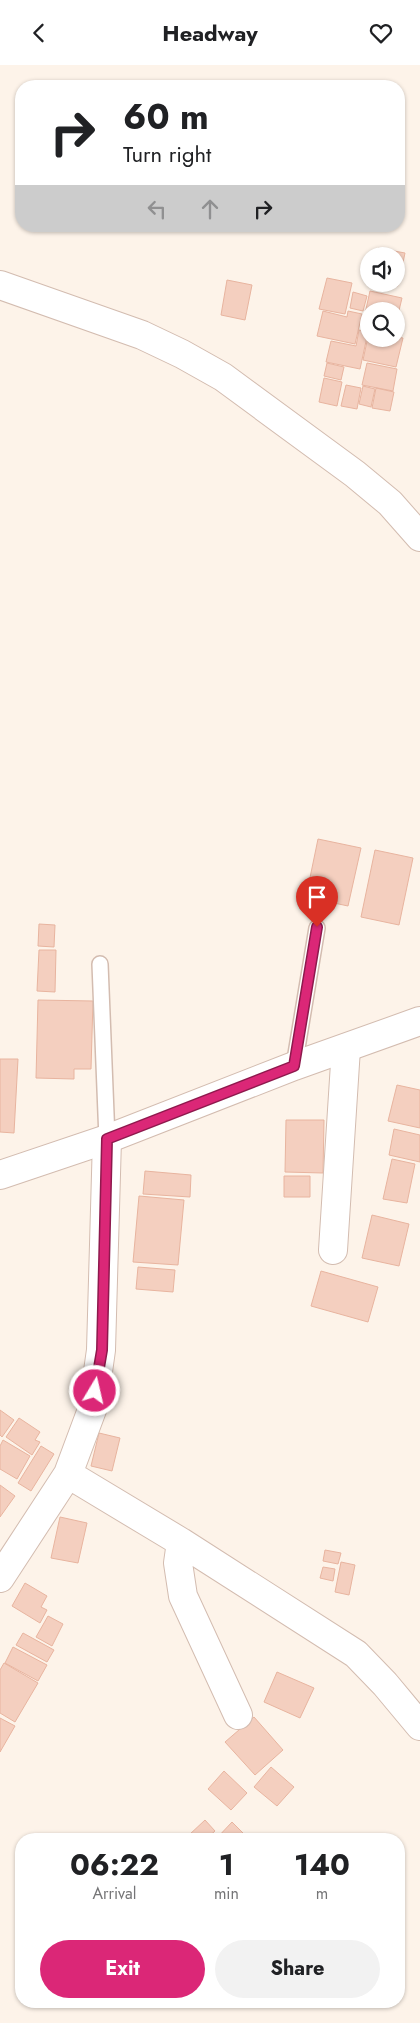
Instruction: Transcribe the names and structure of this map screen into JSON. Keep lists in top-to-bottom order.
{
  "page": {
    "header": "Headway",
    "turn": ["60 m", "Turn right"],
    "eta": [
      "06:22",
      "Arrival",
      "1",
      "min",
      "140",
      "m"
    ],
    "buttons": ["Exit", "Share"]
  }
}
